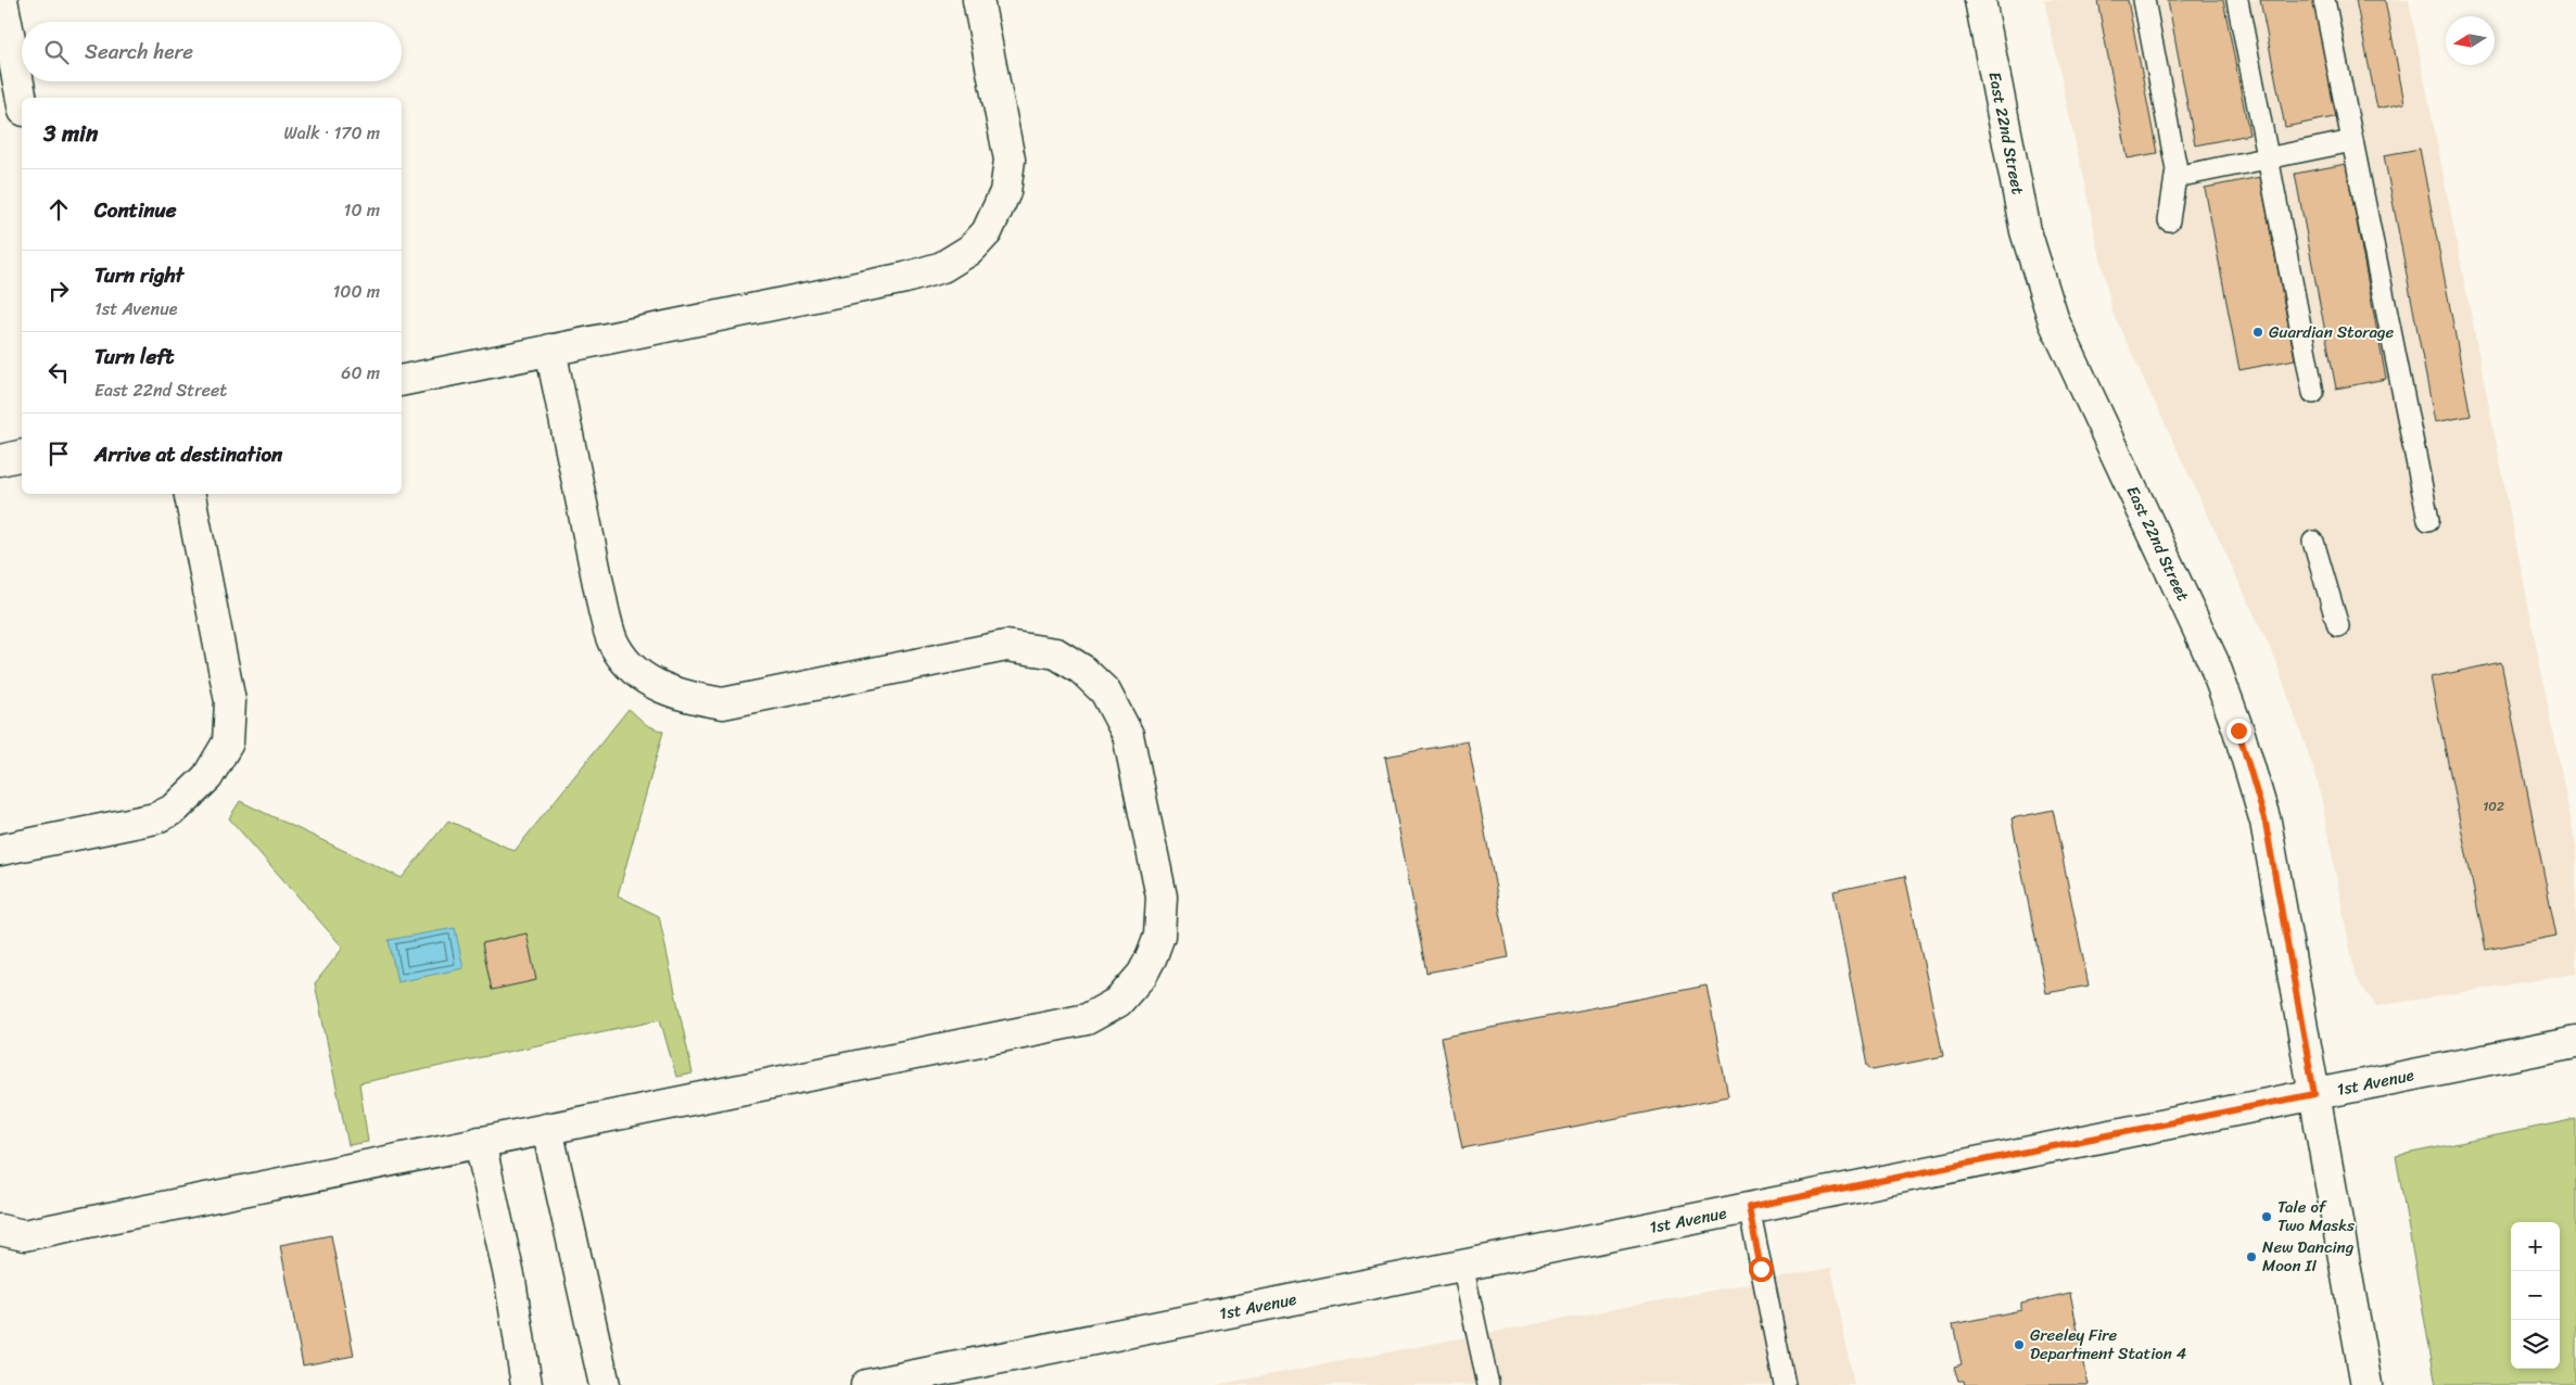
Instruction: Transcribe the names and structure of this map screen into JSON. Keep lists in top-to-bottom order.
{
  "streets": {
    "street": ["East 22nd Street", "1st Avenue"]
  },
  "crossings": [
    ["East 22nd Street", "1st Avenue"]
  ],
  "places": [
    "Guardian Storage",
    "Tale of Two Masks",
    "New Dancing Moon II",
    "Greeley Fire Department Station 4"
  ],
  "house_numbers": ["102"],
  "north": "left",
  "page": {
    "search": "Search here",
    "heading": ["3 min", "Walk · 170 m"],
    "list": [
      ["Continue", "10 m"],
      ["Turn right", "1st Avenue", "100 m"],
      ["Turn left", "East 22nd Street", "60 m"],
      "Arrive at destination"
    ],
    "map_buttons": ["+", "−"]
  }
}
